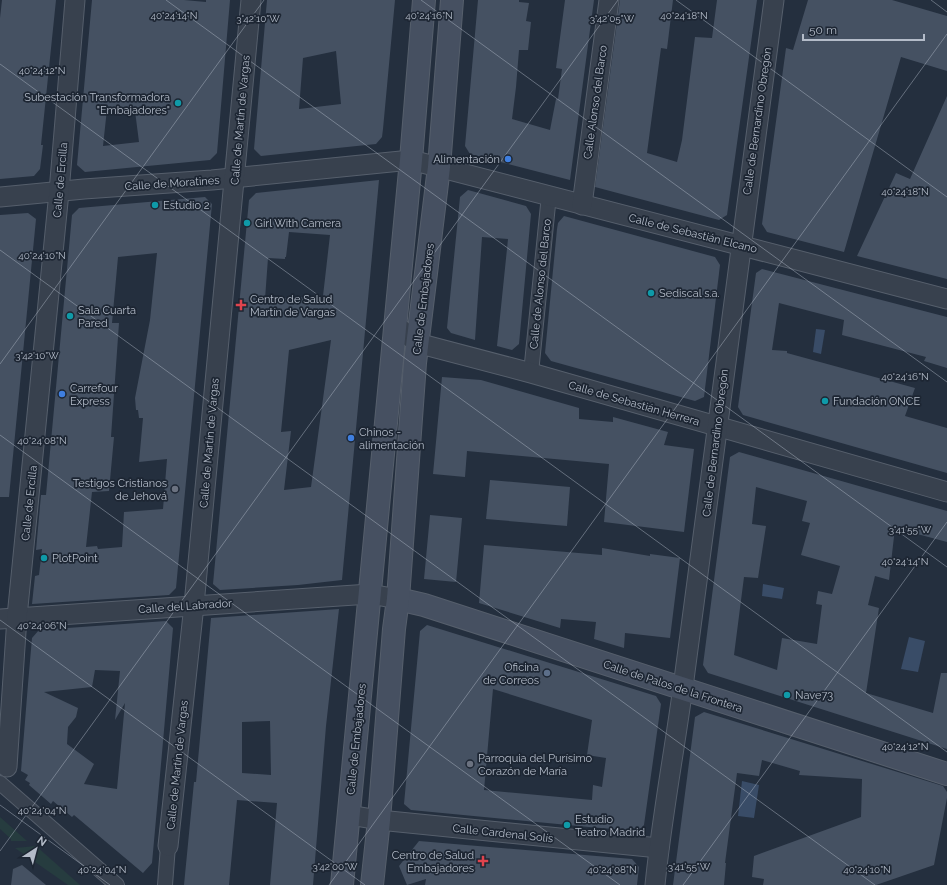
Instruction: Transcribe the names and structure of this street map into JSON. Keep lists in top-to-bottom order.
{
  "streets": {
    "main road": ["Calle de Embajadores", "Calle de Palos de la Frontera"],
    "street": [
      "Calle Alonso del Barco",
      "Calle de Martín de Vargas",
      "Calle de Bernardino Obregón",
      "Calle de Ercilla",
      "Calle de Moratines",
      "Calle de Sebastián Elcano",
      "Calle de Alonso del Barco",
      "Calle de Sebastián Herrera",
      "Calle del Labrador",
      "Calle Cardenal Solís"
    ]
  },
  "crossings": [
    ["Calle Alonso del Barco", "Calle de Sebastián Elcano"],
    ["Calle de Martín de Vargas", "Calle de Moratines"],
    ["Calle de Martín de Vargas", "Calle del Labrador"],
    ["Calle de Bernardino Obregón", "Calle de Sebastián Elcano"],
    ["Calle de Bernardino Obregón", "Calle de Sebastián Herrera"],
    ["Calle de Bernardino Obregón", "Calle de Palos de la Frontera"],
    ["Calle de Bernardino Obregón", "Calle Cardenal Solís"],
    ["Calle de Ercilla", "Calle de Moratines"],
    ["Calle de Ercilla", "Calle del Labrador"],
    ["Calle de Moratines", "Calle de Sebastián Elcano"],
    ["Calle de Moratines", "Calle de Embajadores"],
    ["Calle de Sebastián Elcano", "Calle de Alonso del Barco"],
    ["Calle de Sebastián Elcano", "Calle de Embajadores"],
    ["Calle de Alonso del Barco", "Calle de Sebastián Herrera"],
    ["Calle de Embajadores", "Calle de Sebastián Herrera"],
    ["Calle de Embajadores", "Calle del Labrador"],
    ["Calle de Embajadores", "Calle de Palos de la Frontera"],
    ["Calle de Embajadores", "Calle Cardenal Solís"]
  ],
  "places": {
    "other": [
      "Subestación Transformadora \"Embajadores\"",
      "Alimentación",
      "Estudio 2",
      "Girl With Camera",
      "Sediscal s.a.",
      "Sala Cuarta Pared",
      "Carrefour Express",
      "Fundación ONCE",
      "Chinos - alimentación",
      "Testigos Cristianos de Jehová",
      "PlotPoint",
      "Oficina de Correos",
      "Nave73",
      "Parroquia del Purísimo Corazón de María",
      "Estudio Teatro Madrid"
    ],
    "health": ["Centro de Salud Martín de Vargas", "Centro de Salud Embajadores"]
  },
  "scale_bar": "50 m",
  "north": "top right",
  "coordinates": [
    "40°24'14\"N",
    "40°24'16\"N",
    "40°24'18\"N",
    "3°42'10\"W",
    "3°42'05\"W",
    "40°24'12\"N",
    "40°24'10\"N",
    "40°24'08\"N",
    "3°41'55\"W",
    "40°24'06\"N",
    "40°24'04\"N",
    "3°42'00\"W"
  ]
}
